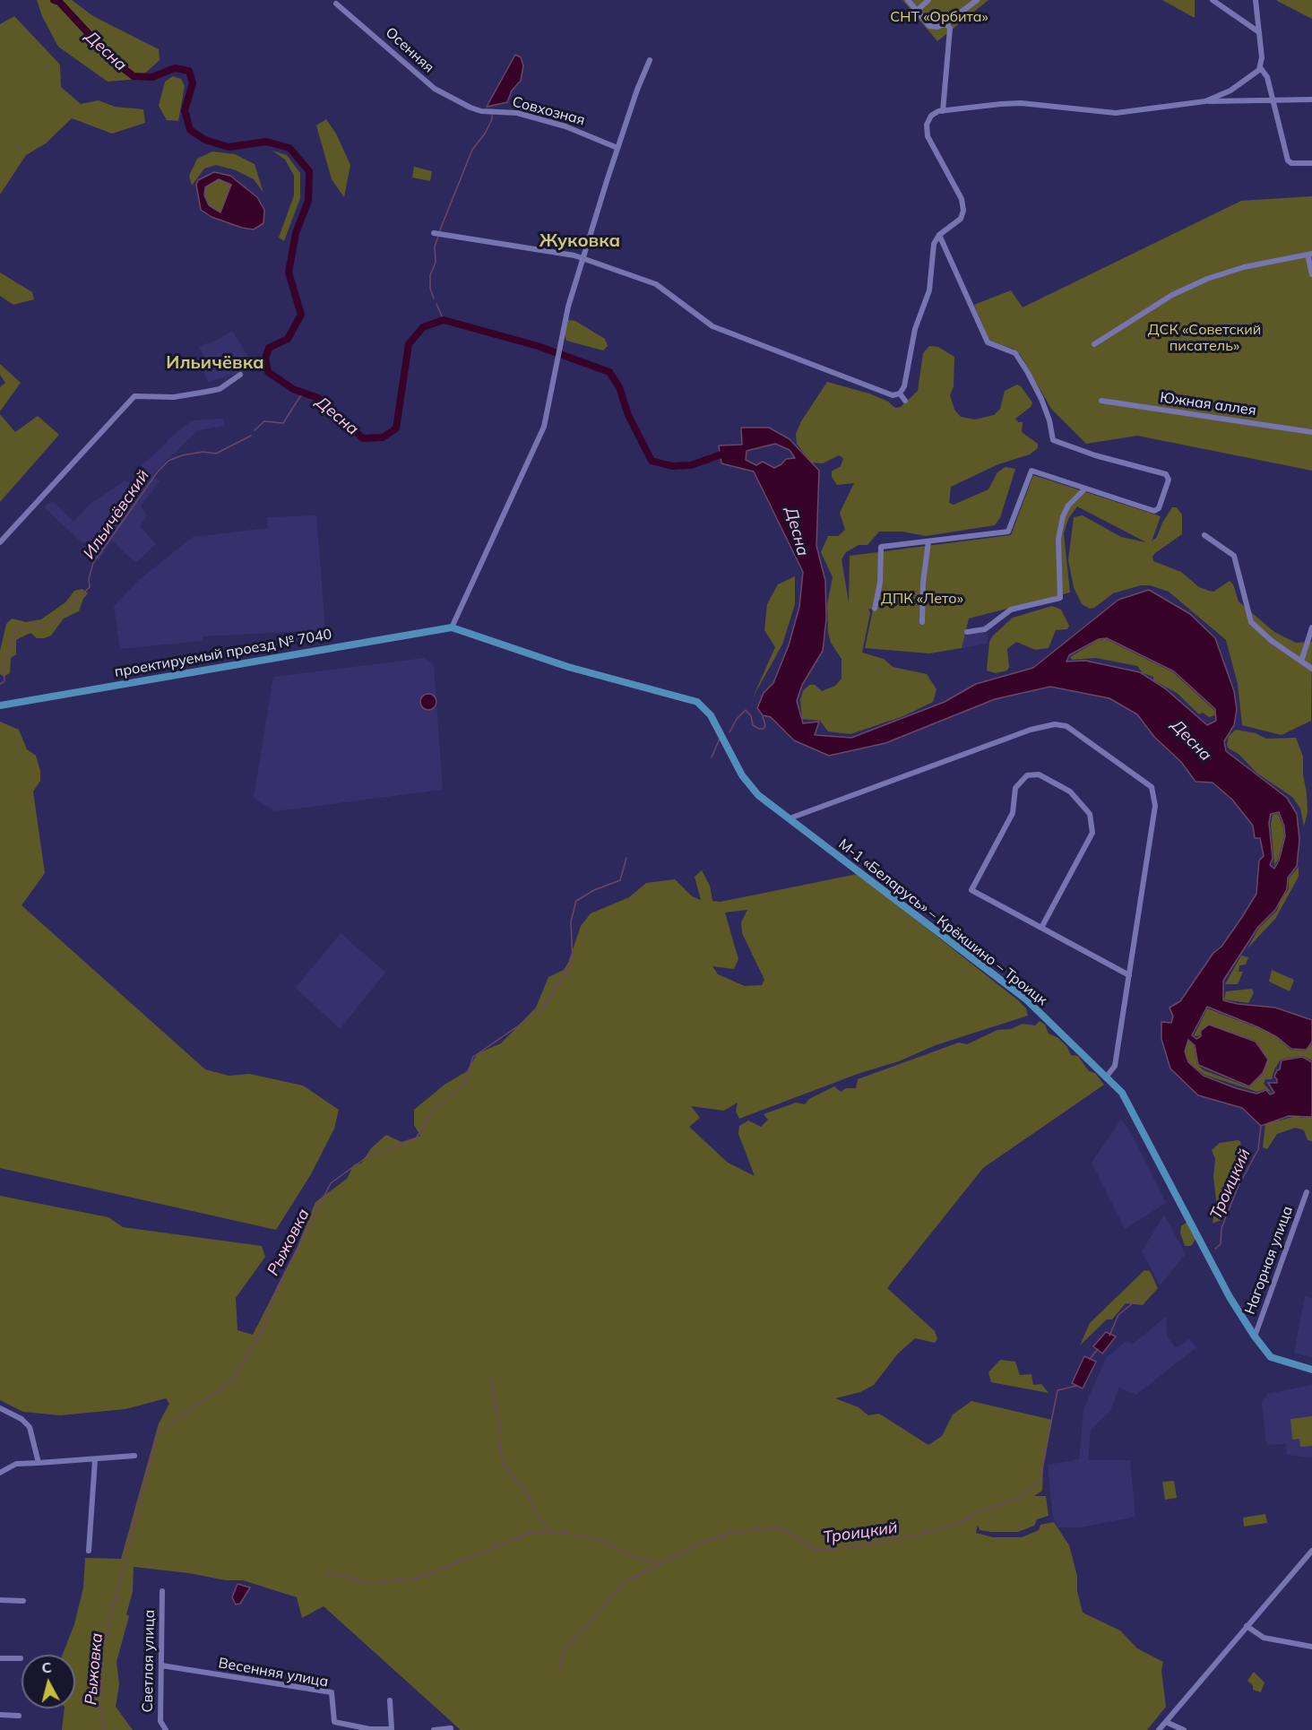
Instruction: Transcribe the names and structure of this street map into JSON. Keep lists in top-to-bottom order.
{
  "streets": {
    "main road": ["проектируемый проезд № 7040", "М-1 «Беларусь» – Крёкшино – Троицк"],
    "street": [
      "Осенняя",
      "Совхозная",
      "Южная аллея",
      "Нагорная улица",
      "Светлая улица",
      "Весенняя улица"
    ]
  },
  "crossings": [
    ["Осенняя", "Совхозная"],
    ["проектируемый проезд № 7040", "М-1 «Беларусь» – Крёкшино – Троицк"],
    ["М-1 «Беларусь» – Крёкшино – Троицк", "Нагорная улица"],
    ["Светлая улица", "Весенняя улица"]
  ],
  "districts": ["Жуковка", "Ильичёвка"],
  "water": [
    "Десна",
    "Ильичёвский",
    "Троицкий",
    "Рыжовка"
  ],
  "parks": ["СНТ «Орбита»", "ДСК «Советский писатель»", "ДПК «Лето»"],
  "north": "top"
}
